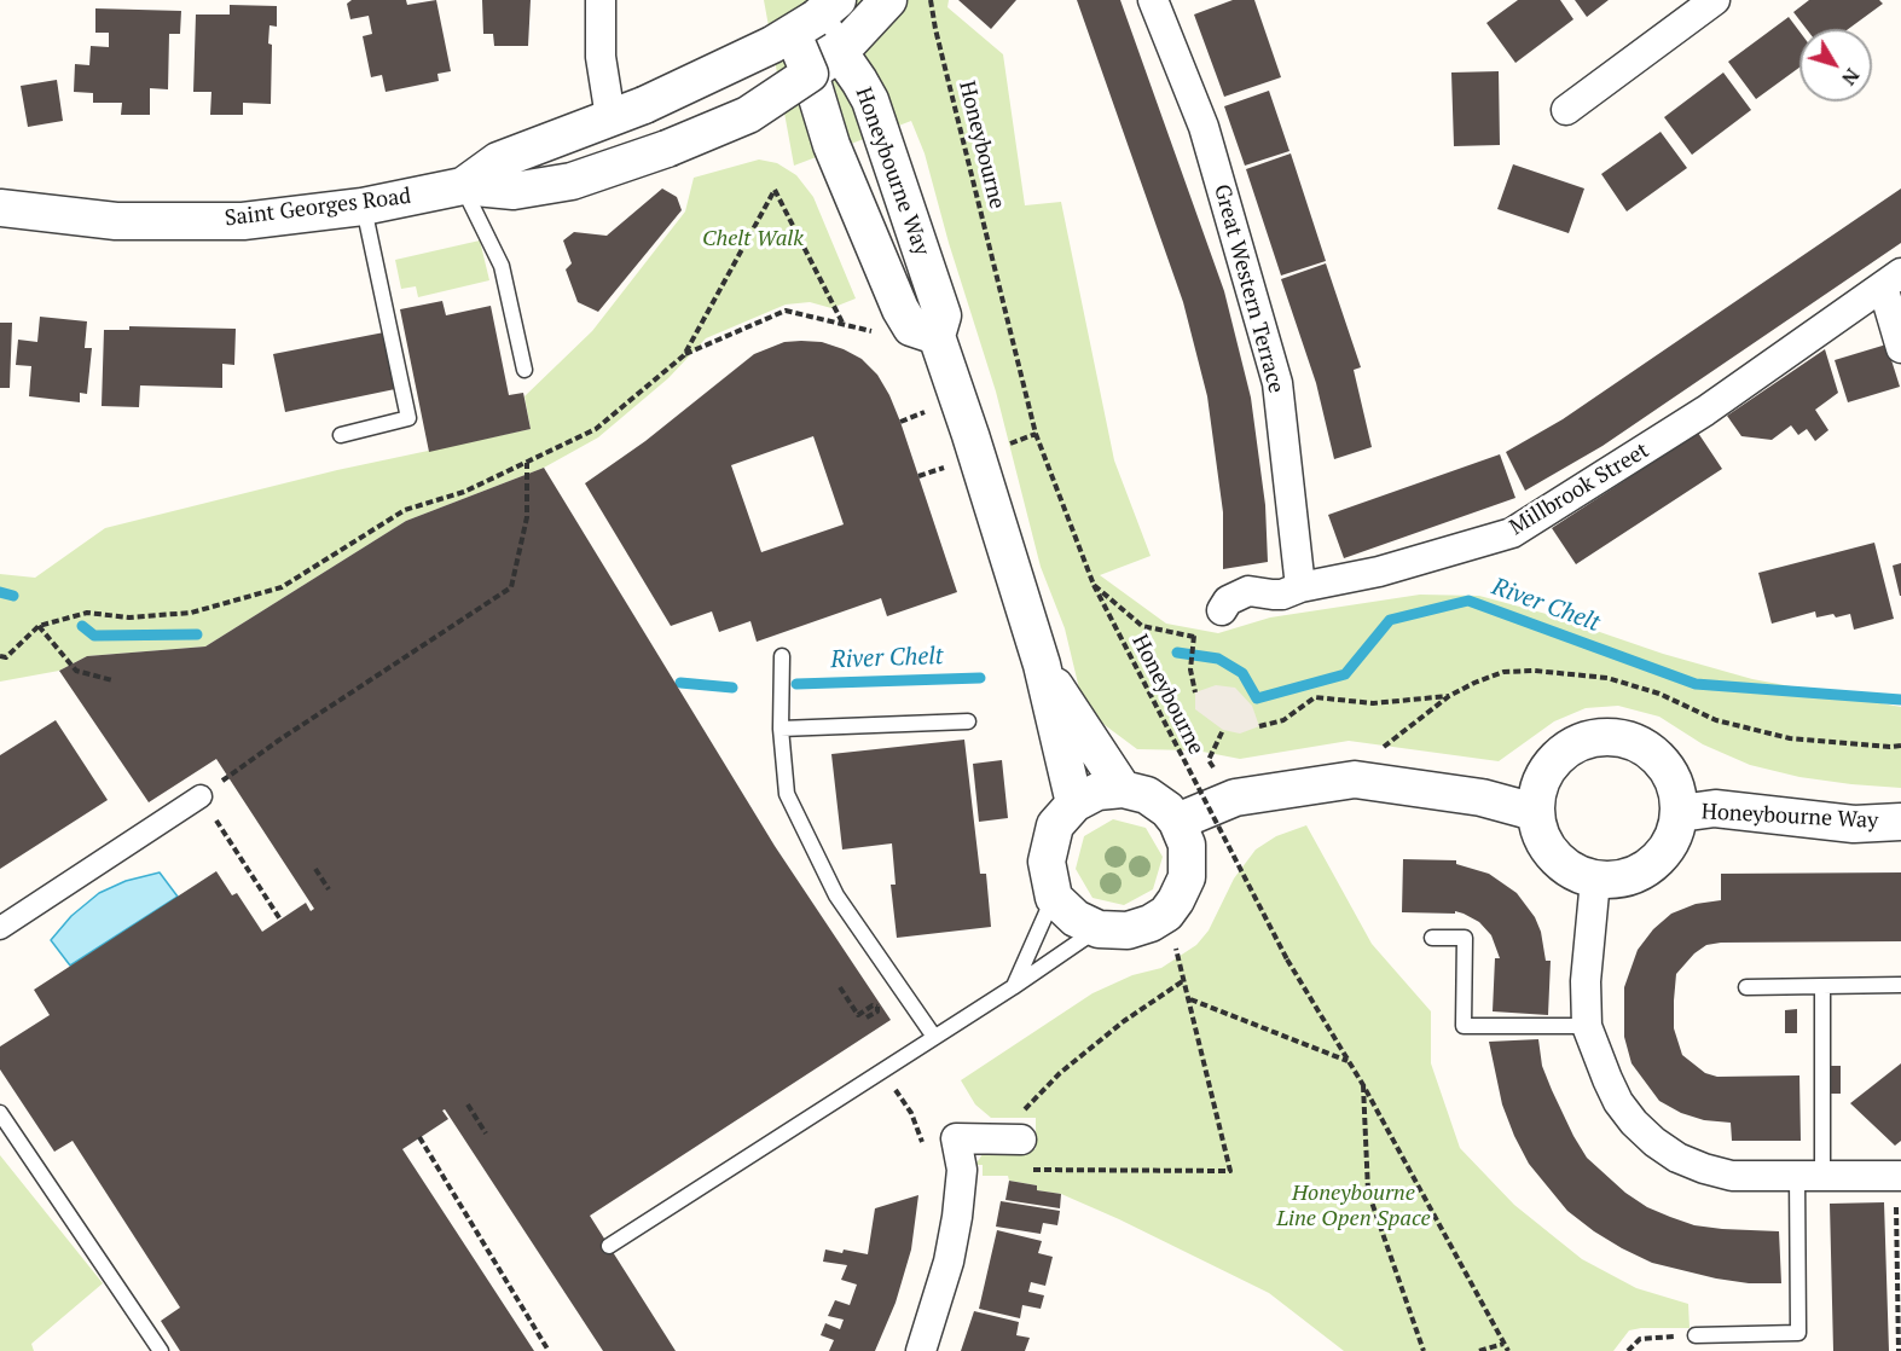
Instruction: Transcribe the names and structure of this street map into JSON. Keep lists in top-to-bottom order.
{
  "streets": {
    "street": [
      "Honeybourne Way",
      "Saint Georges Road",
      "Great Western Terrace",
      "Millbrook Street"
    ],
    "path": ["Honeybourne"]
  },
  "crossings": [
    ["Honeybourne Way", "Saint Georges Road"],
    ["Great Western Terrace", "Millbrook Street"]
  ],
  "water": ["River Chelt"],
  "parks": ["Chelt Walk", "Honeybourne Line Open Space"],
  "north": "bottom right"
}
